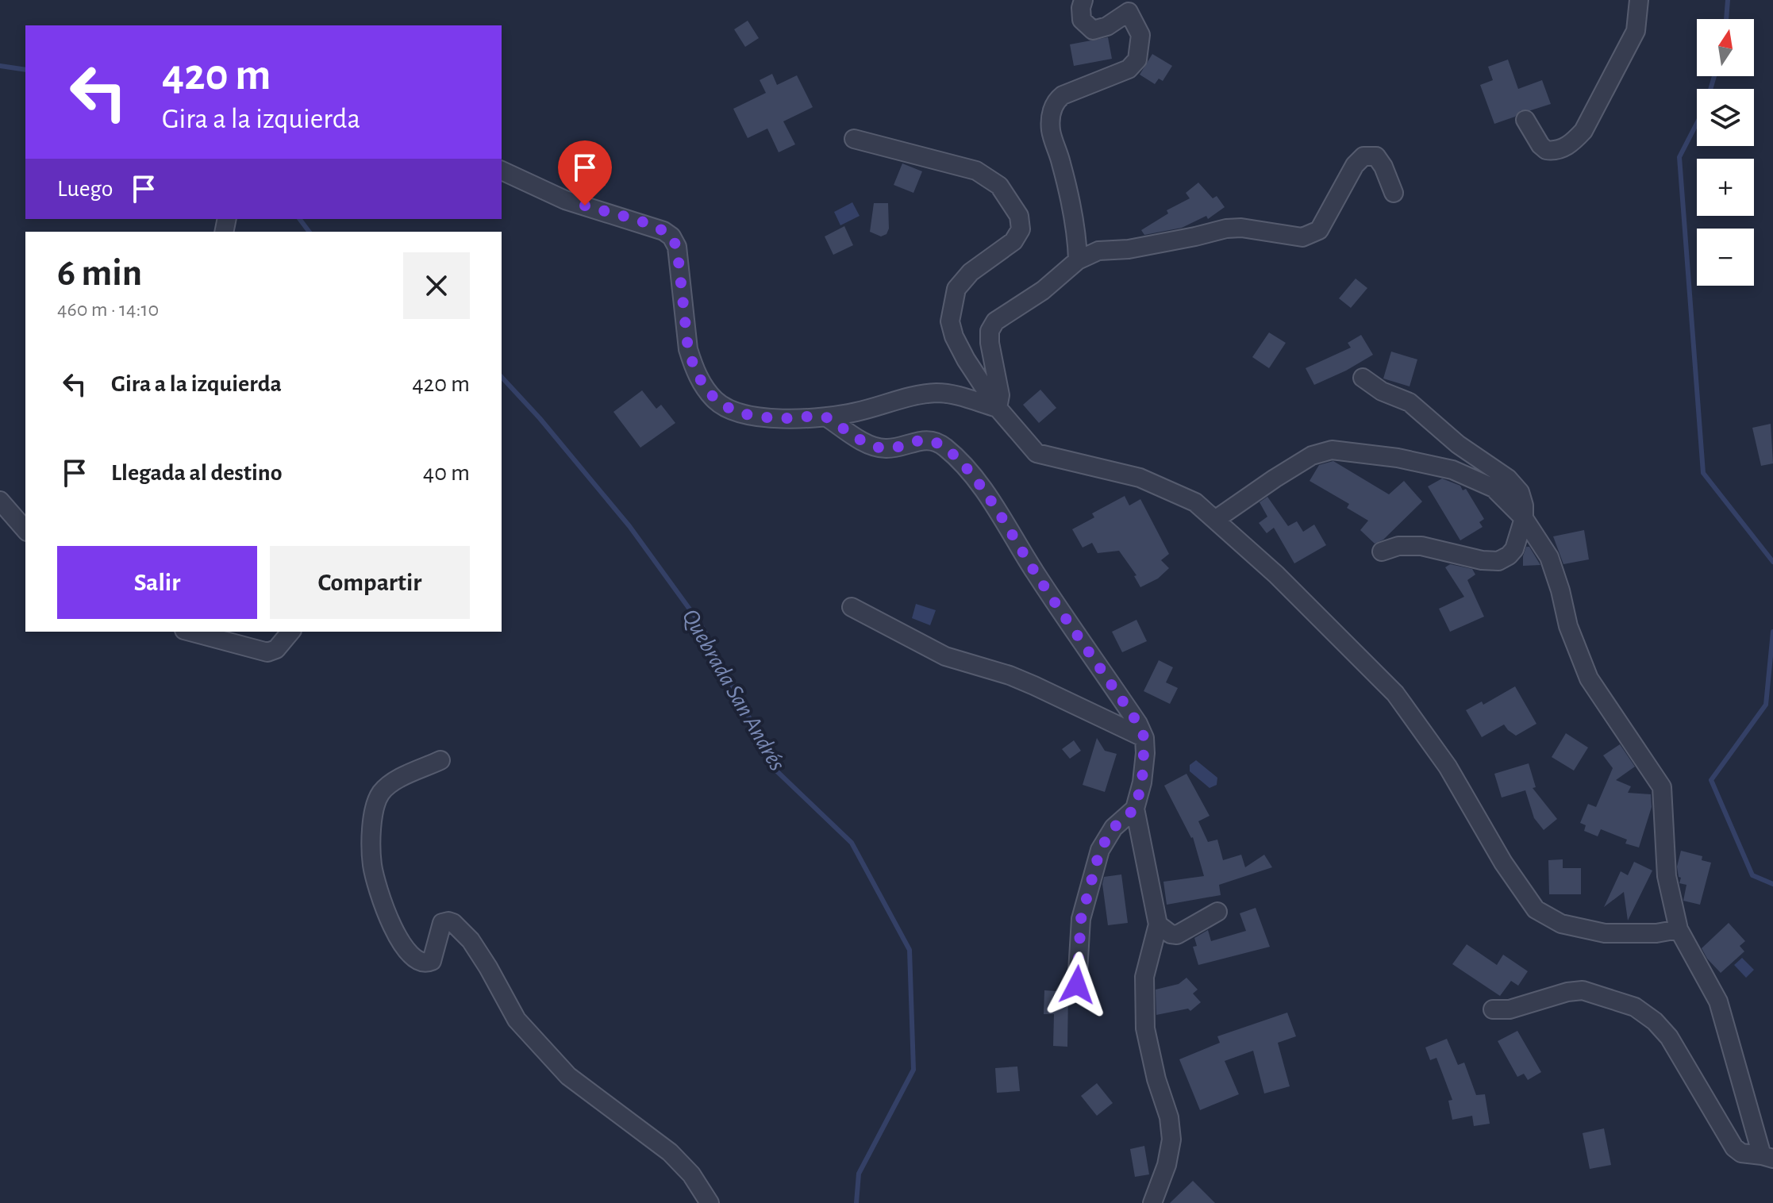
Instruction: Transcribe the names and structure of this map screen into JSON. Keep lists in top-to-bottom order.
{
  "water": ["Quebrada San Andrés"],
  "north": "top",
  "page": {
    "map_buttons": ["+", "−"],
    "turn": ["420 m", "Gira a la izquierda"],
    "then": "Luego",
    "heading": ["6 min", "460 m · 14:10"],
    "list": [
      {
        "name": "Gira a la izquierda",
        "value": "420 m"
      },
      {
        "name": "Llegada al destino",
        "value": "40 m"
      }
    ],
    "buttons": ["Salir", "Compartir"]
  }
}
